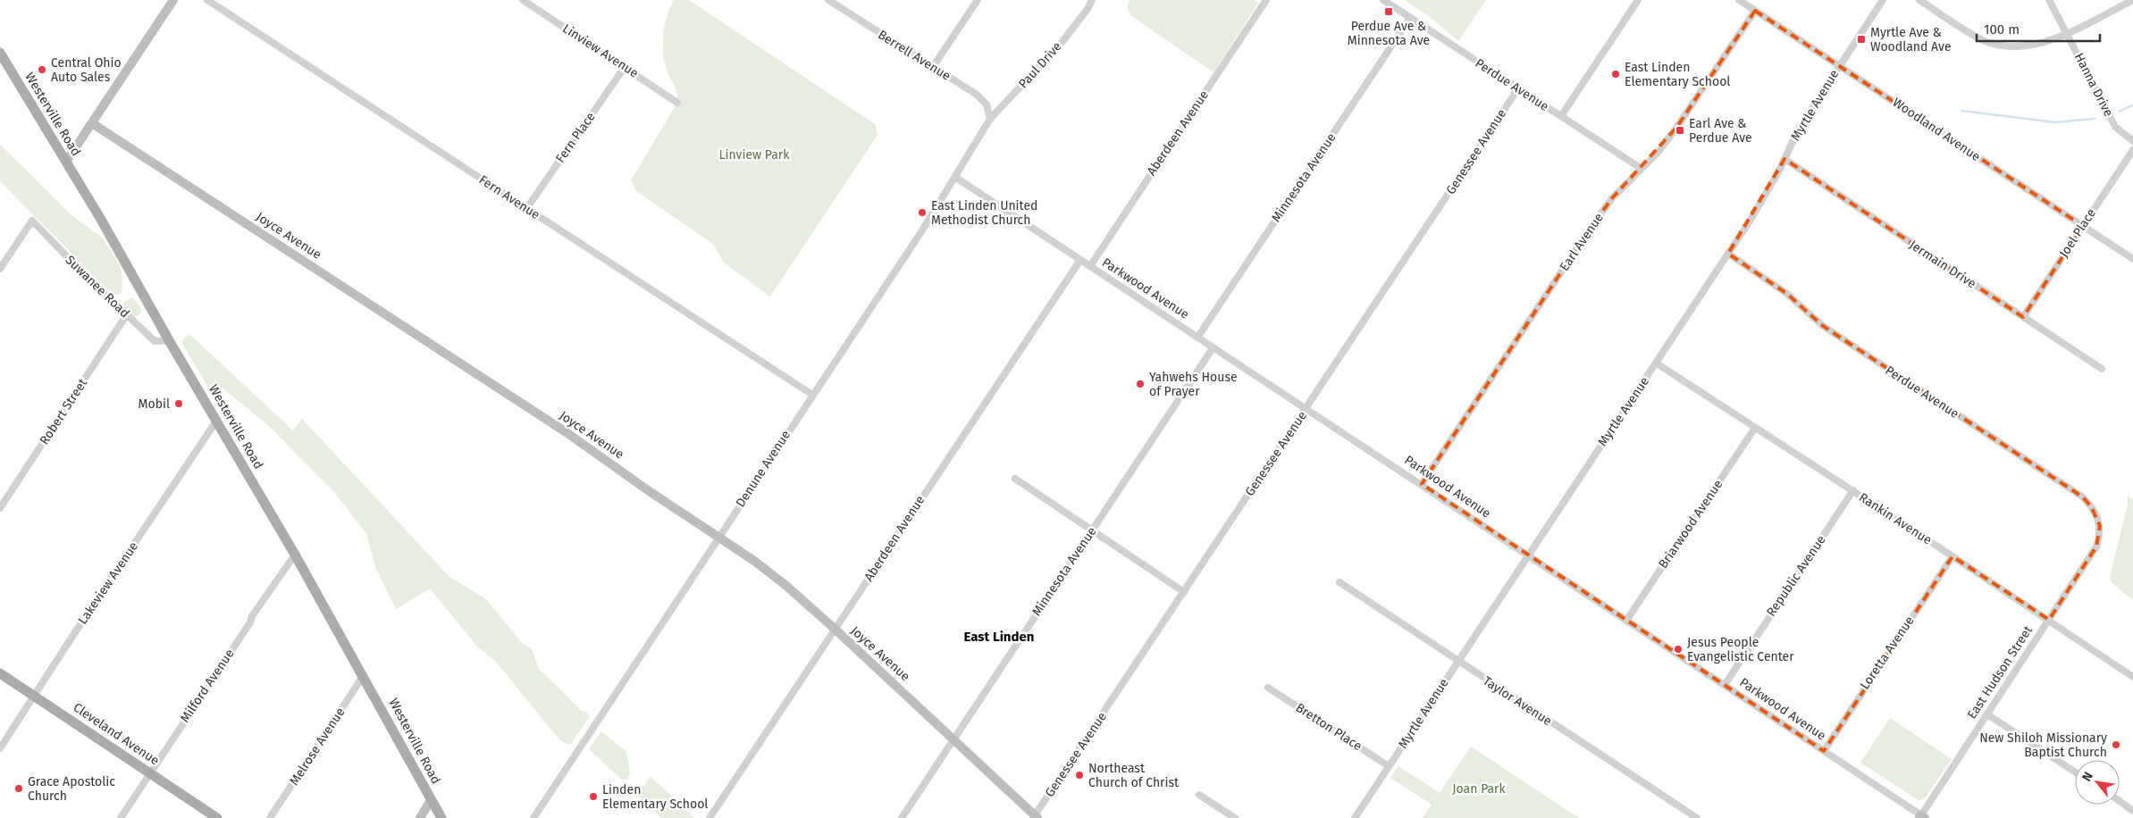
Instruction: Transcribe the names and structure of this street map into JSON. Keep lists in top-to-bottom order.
{
  "streets": {
    "main road": ["Westerville Road", "Cleveland Avenue"],
    "street": [
      "Linview Avenue",
      "Berrell Avenue",
      "Paul Drive",
      "Perdue Avenue",
      "Hanna Drive",
      "Myrtle Avenue",
      "Woodland Avenue",
      "Aberdeen Avenue",
      "Fern Place",
      "Genessee Avenue",
      "Minnesota Avenue",
      "Fern Avenue",
      "Joel Place",
      "Joyce Avenue",
      "Earl Avenue",
      "Jermain Drive",
      "Suwanee Road",
      "Parkwood Avenue",
      "Robert Street",
      "Denune Avenue",
      "Rankin Avenue",
      "Briarwood Avenue",
      "Republic Avenue",
      "Lakeview Avenue",
      "Loretta Avenue",
      "East Hudson Street",
      "Milford Avenue",
      "Taylor Avenue",
      "Bretton Place",
      "Melrose Avenue"
    ]
  },
  "crossings": [
    ["Linview Avenue", "Fern Place"],
    ["Berrell Avenue", "Paul Drive"],
    ["Berrell Avenue", "Denune Avenue"],
    ["Paul Drive", "Denune Avenue"],
    ["Perdue Avenue", "Myrtle Avenue"],
    ["Perdue Avenue", "Genessee Avenue"],
    ["Perdue Avenue", "Minnesota Avenue"],
    ["Perdue Avenue", "Earl Avenue"],
    ["Perdue Avenue", "East Hudson Street"],
    ["Myrtle Avenue", "Woodland Avenue"],
    ["Myrtle Avenue", "Jermain Drive"],
    ["Myrtle Avenue", "Parkwood Avenue"],
    ["Myrtle Avenue", "Rankin Avenue"],
    ["Myrtle Avenue", "Taylor Avenue"],
    ["Myrtle Avenue", "Bretton Place"],
    ["Westerville Road", "Suwanee Road"],
    ["Westerville Road", "Lakeview Avenue"],
    ["Westerville Road", "Milford Avenue"],
    ["Westerville Road", "Melrose Avenue"],
    ["Woodland Avenue", "Joel Place"],
    ["Woodland Avenue", "Earl Avenue"],
    ["Aberdeen Avenue", "Joyce Avenue"],
    ["Aberdeen Avenue", "Parkwood Avenue"],
    ["Fern Place", "Fern Avenue"],
    ["Genessee Avenue", "Joyce Avenue"],
    ["Genessee Avenue", "Parkwood Avenue"],
    ["Minnesota Avenue", "Joyce Avenue"],
    ["Minnesota Avenue", "Parkwood Avenue"],
    ["Fern Avenue", "Denune Avenue"],
    ["Joel Place", "Jermain Drive"],
    ["Joyce Avenue", "Denune Avenue"],
    ["Earl Avenue", "Parkwood Avenue"],
    ["Suwanee Road", "Robert Street"],
    ["Parkwood Avenue", "Denune Avenue"],
    ["Parkwood Avenue", "Briarwood Avenue"],
    ["Parkwood Avenue", "Republic Avenue"],
    ["Parkwood Avenue", "Loretta Avenue"],
    ["Parkwood Avenue", "East Hudson Street"],
    ["Rankin Avenue", "Briarwood Avenue"],
    ["Rankin Avenue", "Republic Avenue"],
    ["Rankin Avenue", "Loretta Avenue"],
    ["Rankin Avenue", "East Hudson Street"],
    ["Lakeview Avenue", "Cleveland Avenue"],
    ["Milford Avenue", "Cleveland Avenue"]
  ],
  "districts": ["East Linden"],
  "parks": ["Linview Park", "Joan Park"],
  "places": {
    "transit": ["Perdue Ave & Minnesota Ave", "Myrtle Ave & Woodland Ave", "Earl Ave & Perdue Ave"],
    "other": [
      "Central Ohio Auto Sales",
      "East Linden Elementary School",
      "East Linden United Methodist Church",
      "Yahwehs House of Prayer",
      "Mobil",
      "Jesus People Evangelistic Center",
      "New Shiloh Missionary Baptist Church",
      "Northeast Church of Christ",
      "Grace Apostolic Church",
      "Linden Elementary School"
    ]
  },
  "scale_bar": "100 m",
  "north": "top left"
}
